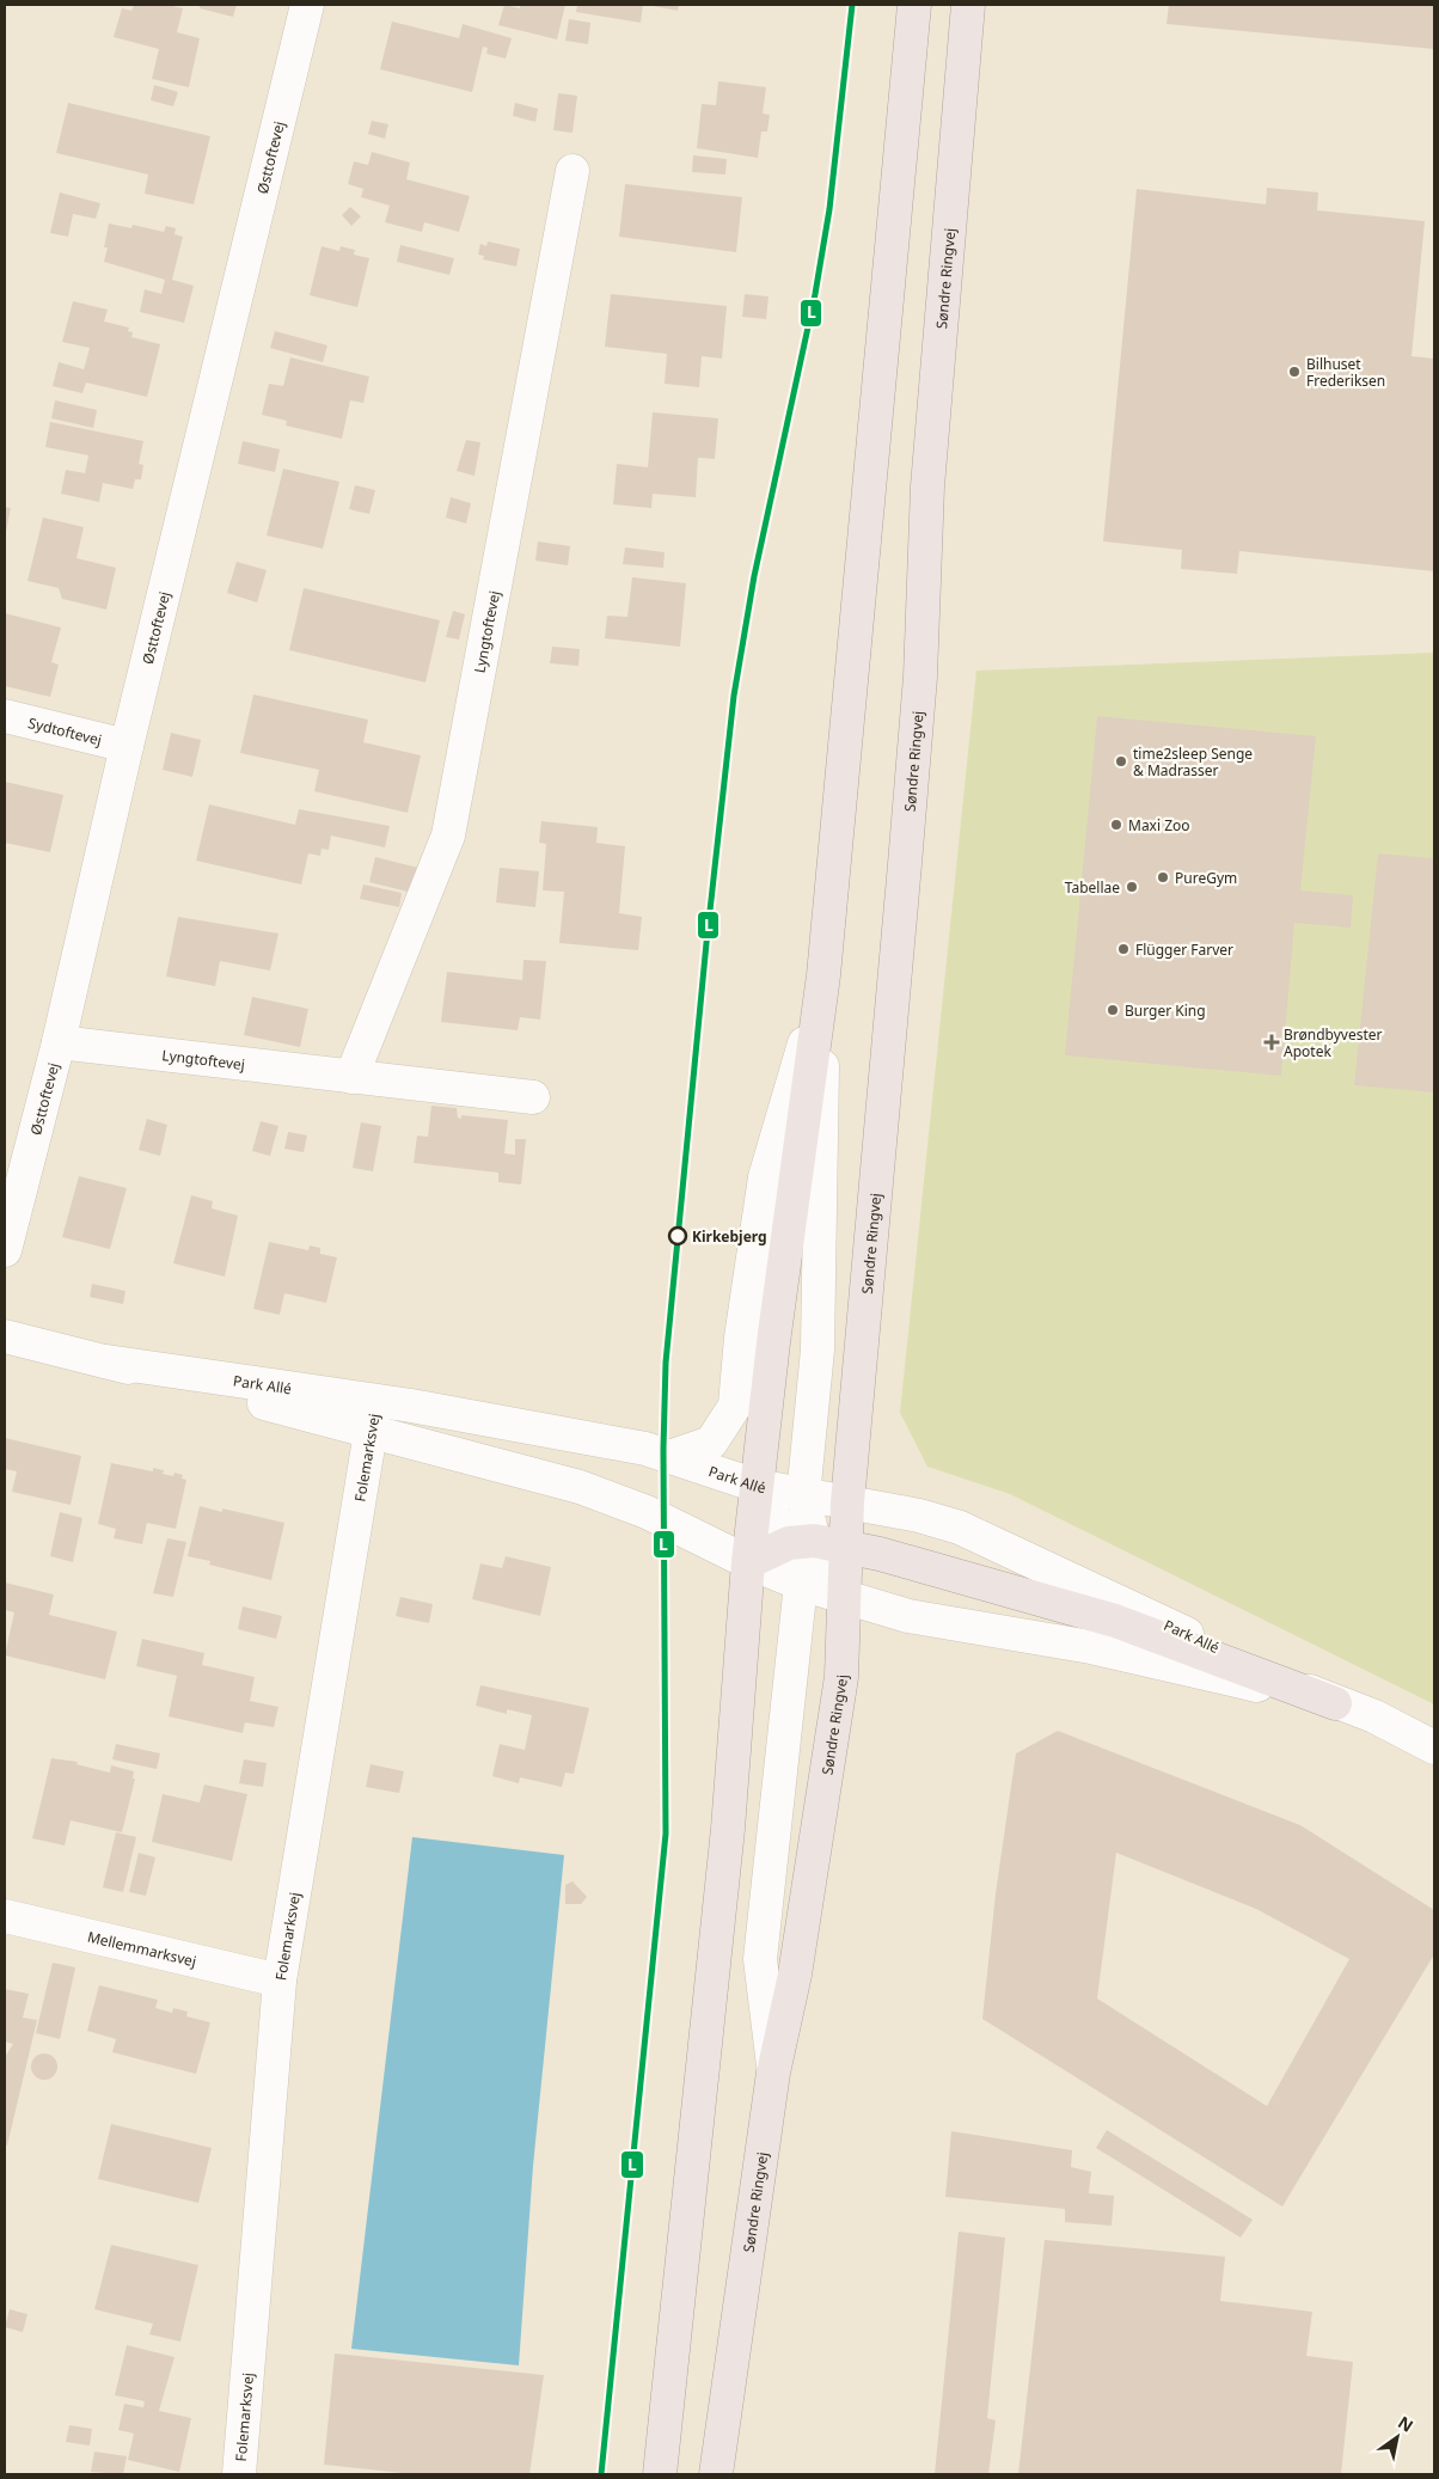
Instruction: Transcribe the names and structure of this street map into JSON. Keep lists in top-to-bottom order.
{
  "streets": {
    "main road": ["Søndre Ringvej"],
    "street": [
      "Østtoftevej",
      "Lyngtoftevej",
      "Sydtoftevej",
      "Park Allé",
      "Folemarksvej",
      "Mellemmarksvej"
    ]
  },
  "crossings": [
    ["Østtoftevej", "Lyngtoftevej"],
    ["Østtoftevej", "Sydtoftevej"],
    ["Søndre Ringvej", "Park Allé"],
    ["Park Allé", "Folemarksvej"],
    ["Folemarksvej", "Mellemmarksvej"]
  ],
  "places": {
    "other": [
      "Bilhuset Frederiksen",
      "time2sleep Senge & Madrasser",
      "Maxi Zoo",
      "PureGym",
      "Tabellae",
      "Flügger Farver",
      "Burger King",
      "Kirkebjerg"
    ],
    "health": ["Brøndbyvester Apotek"]
  },
  "lines": ["transit line L"],
  "north": "top right"
}
